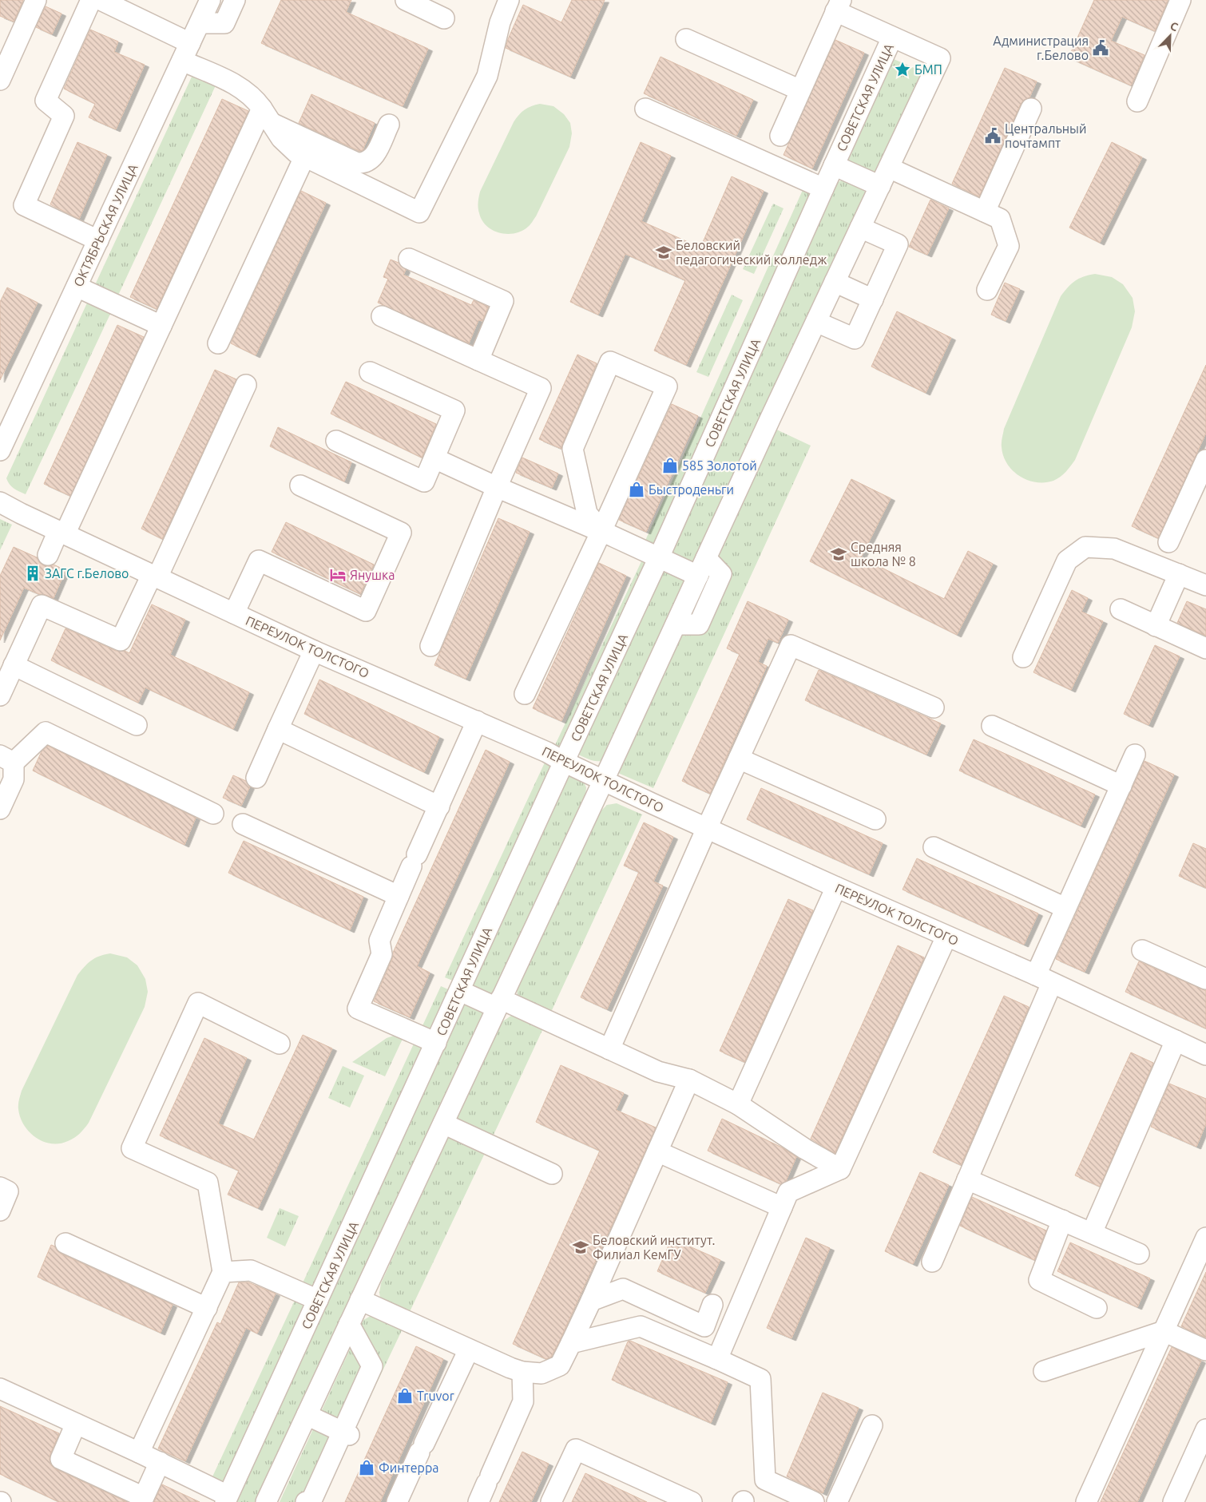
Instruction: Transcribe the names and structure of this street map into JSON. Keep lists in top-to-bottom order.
{
  "streets": {
    "street": ["СОВЕТСКАЯ УЛИЦА", "ОКТЯБРЬСКАЯ УЛИЦА", "ПЕРЕУЛОК ТОЛСТОГО"]
  },
  "crossings": [
    ["СОВЕТСКАЯ УЛИЦА", "ПЕРЕУЛОК ТОЛСТОГО"]
  ],
  "places": {
    "public building": ["Администрация г.Белово", "Центральный почтампт"],
    "place": ["БМП"],
    "school or university": ["Беловский педагогический колледж", "Средняя школа № 8", "Беловский институт. Филиал КемГУ"],
    "shop": [
      "585 Золотой",
      "Быстроденьги",
      "Truvor",
      "Финтерра"
    ],
    "building": ["ЗАГС г.Белово"],
    "hotel": ["Янушка"]
  },
  "north": "top right"
}
